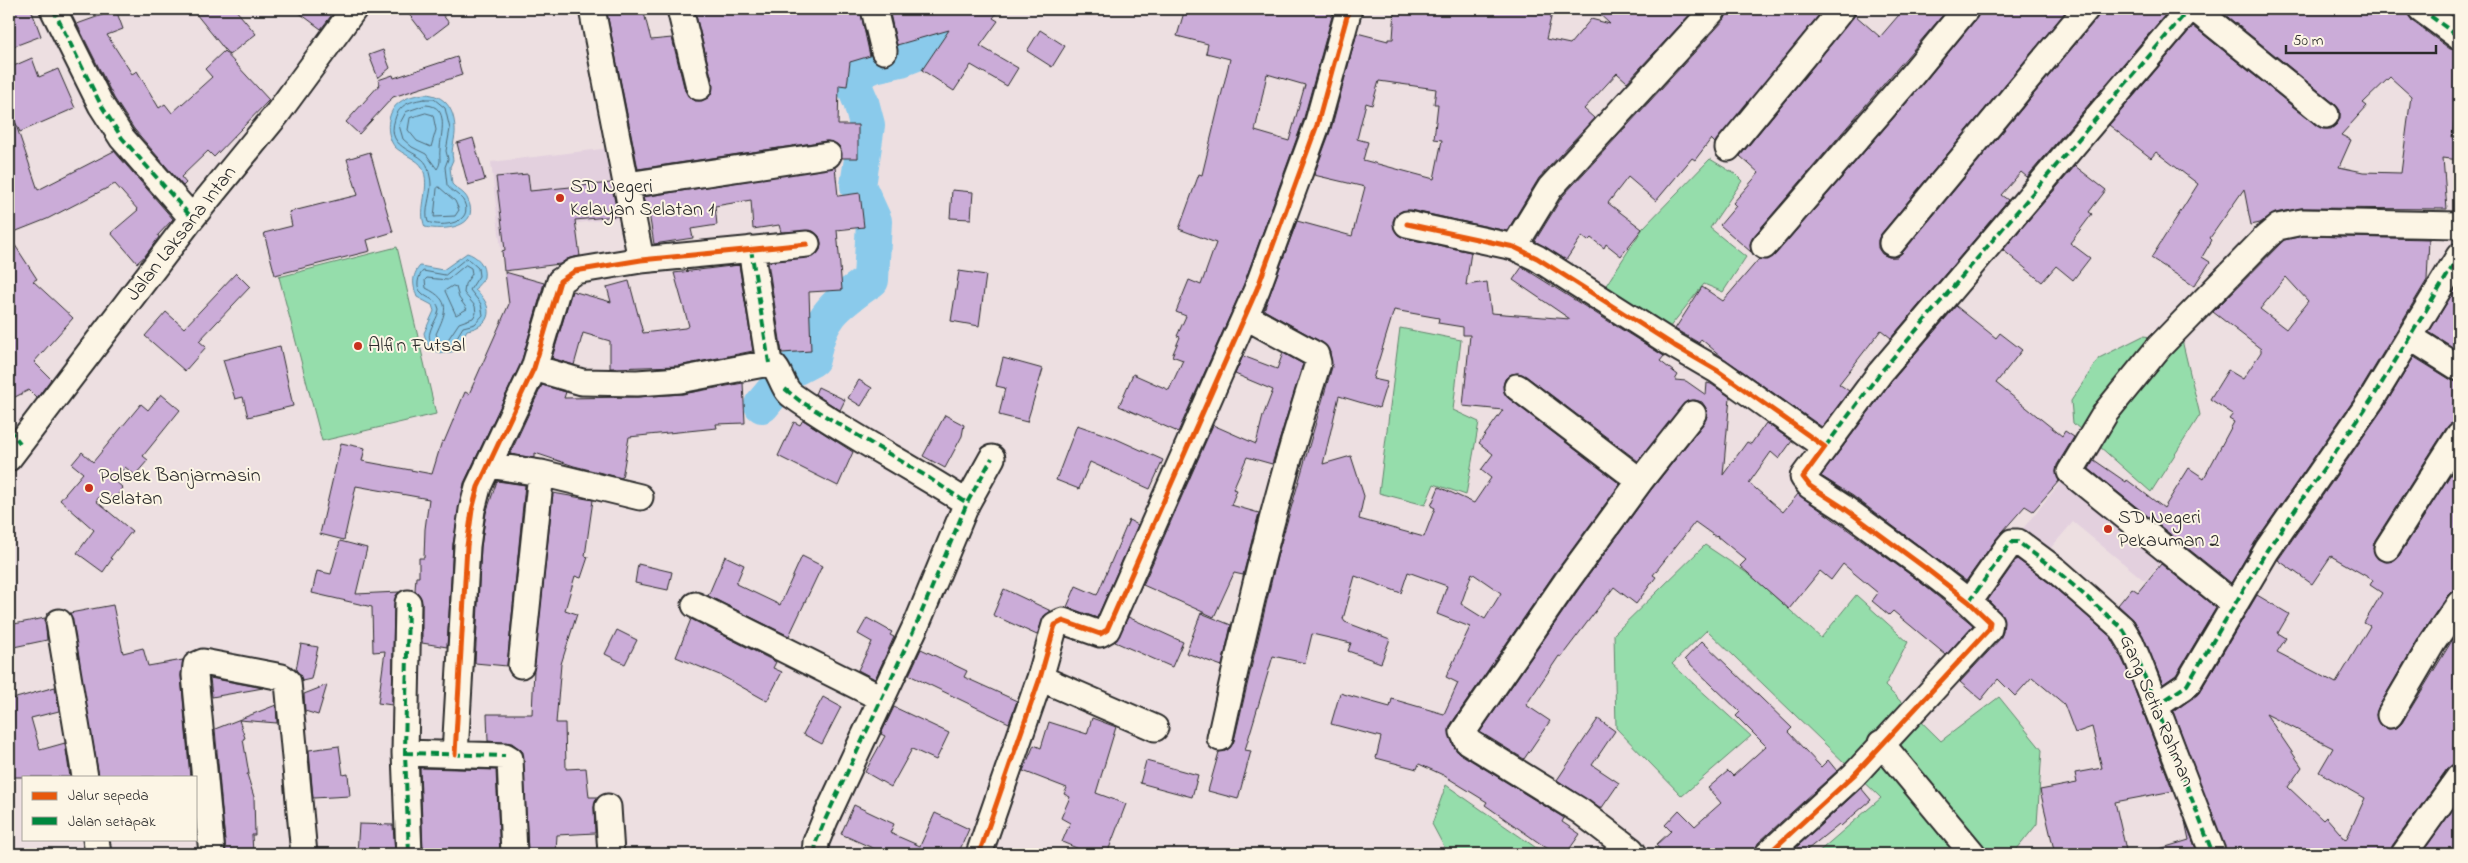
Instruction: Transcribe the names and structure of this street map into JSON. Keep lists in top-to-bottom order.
{
  "streets": {
    "street": ["Jalan Laksana Intan", "Gang Setia Rahman"]
  },
  "places": [
    "SD Negeri Kelayan Selatan 1",
    "Alfin Futsal",
    "Polsek Banjarmasin Selatan",
    "SD Negeri Pekauman 2"
  ],
  "legend": ["Jalur sepeda", "Jalan setapak"],
  "scale_bar": "50 m"
}
